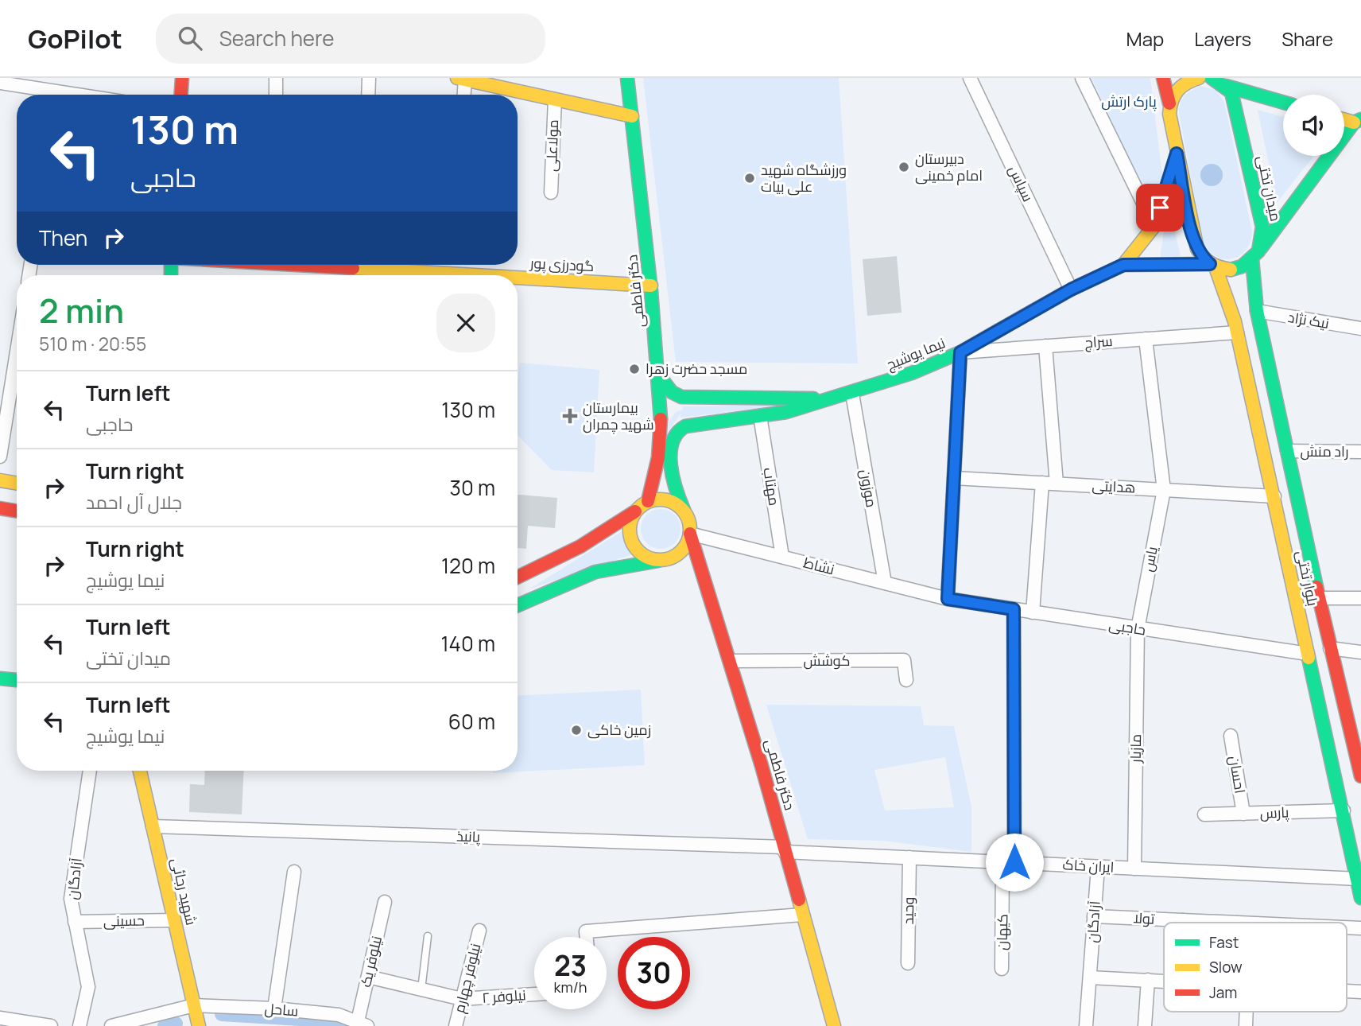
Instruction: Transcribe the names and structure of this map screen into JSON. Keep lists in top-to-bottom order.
{
  "streets": {
    "street": [
      "مولاعلی",
      "سپاس",
      "میدان تختی",
      "گودرزی پور",
      "دکتر فاطمی",
      "نیک نژاد",
      "سراج",
      "نیما یوشیج",
      "راد منش",
      "مهتاب",
      "هدایتی",
      "موزون",
      "یاس",
      "نشاط",
      "بلوار تختی",
      "حاجبی",
      "کوشش",
      "مازیار",
      "احسان",
      "پارس",
      "پانیذ",
      "ایران خاک",
      "آزادگان",
      "شهید رجائی",
      "وحید",
      "تولا",
      "حسینی",
      "کیهان",
      "نیلوفر یک",
      "نیلوفر چهارم",
      "نیلوفر ۲",
      "ساحل"
    ]
  },
  "crossings": [
    ["سپاس", "نیما یوشیج"],
    ["میدان تختی", "بلوار تختی"],
    ["گودرزی پور", "دکتر فاطمی"],
    ["دکتر فاطمی", "نیما یوشیج"],
    ["دکتر فاطمی", "نشاط"],
    ["دکتر فاطمی", "کوشش"],
    ["دکتر فاطمی", "پانیذ"],
    ["دکتر فاطمی", "ایران خاک"],
    ["نیک نژاد", "بلوار تختی"],
    ["سراج", "نیما یوشیج"],
    ["سراج", "یاس"],
    ["سراج", "بلوار تختی"],
    ["نیما یوشیج", "مهتاب"],
    ["نیما یوشیج", "موزون"],
    ["نیما یوشیج", "نشاط"],
    ["نیما یوشیج", "بلوار تختی"],
    ["راد منش", "بلوار تختی"],
    ["مهتاب", "نشاط"],
    ["هدایتی", "یاس"],
    ["هدایتی", "بلوار تختی"],
    ["موزون", "نشاط"],
    ["یاس", "حاجبی"],
    ["یاس", "مازیار"],
    ["نشاط", "حاجبی"],
    ["بلوار تختی", "حاجبی"],
    ["بلوار تختی", "پارس"],
    ["بلوار تختی", "ایران خاک"],
    ["حاجبی", "مازیار"],
    ["حاجبی", "کیهان"],
    ["مازیار", "ایران خاک"],
    ["احسان", "پارس"],
    ["پانیذ", "ایران خاک"],
    ["پانیذ", "شهید رجائی"],
    ["ایران خاک", "آزادگان"],
    ["ایران خاک", "وحید"],
    ["ایران خاک", "کیهان"],
    ["آزادگان", "تولا"],
    ["آزادگان", "حسینی"],
    ["شهید رجائی", "حسینی"],
    ["شهید رجائی", "ساحل"],
    ["نیلوفر یک", "نیلوفر ۲"],
    ["نیلوفر یک", "ساحل"],
    ["نیلوفر چهارم", "نیلوفر ۲"]
  ],
  "parks": ["پارک ارتش"],
  "places": {
    "other": [
      "دبیرستان امام خمینی",
      "ورزشگاه شهید علی بیات",
      "مسجد حضرت زهرا",
      "زمین خاکی"
    ],
    "health": ["بیمارستان شهید چمران"]
  },
  "legend": ["Fast", "Slow", "Jam"],
  "page": {
    "header": "GoPilot",
    "search": "Search here",
    "nav": ["Map", "Layers", "Share"],
    "turn": ["130 m", "حاجبی"],
    "then": "Then",
    "heading": ["2 min", "510 m · 20:55"],
    "list": [
      {
        "name": "Turn left",
        "note": "حاجبی",
        "value": "130 m"
      },
      {
        "name": "Turn right",
        "note": "جلال آل احمد",
        "value": "30 m"
      },
      {
        "name": "Turn right",
        "note": "نیما یوشیج",
        "value": "120 m"
      },
      {
        "name": "Turn left",
        "note": "میدان تختی",
        "value": "140 m"
      },
      {
        "name": "Turn left",
        "note": "نیما یوشیج",
        "value": "60 m"
      }
    ],
    "speed": "23 km/h",
    "limit": "30"
  }
}
